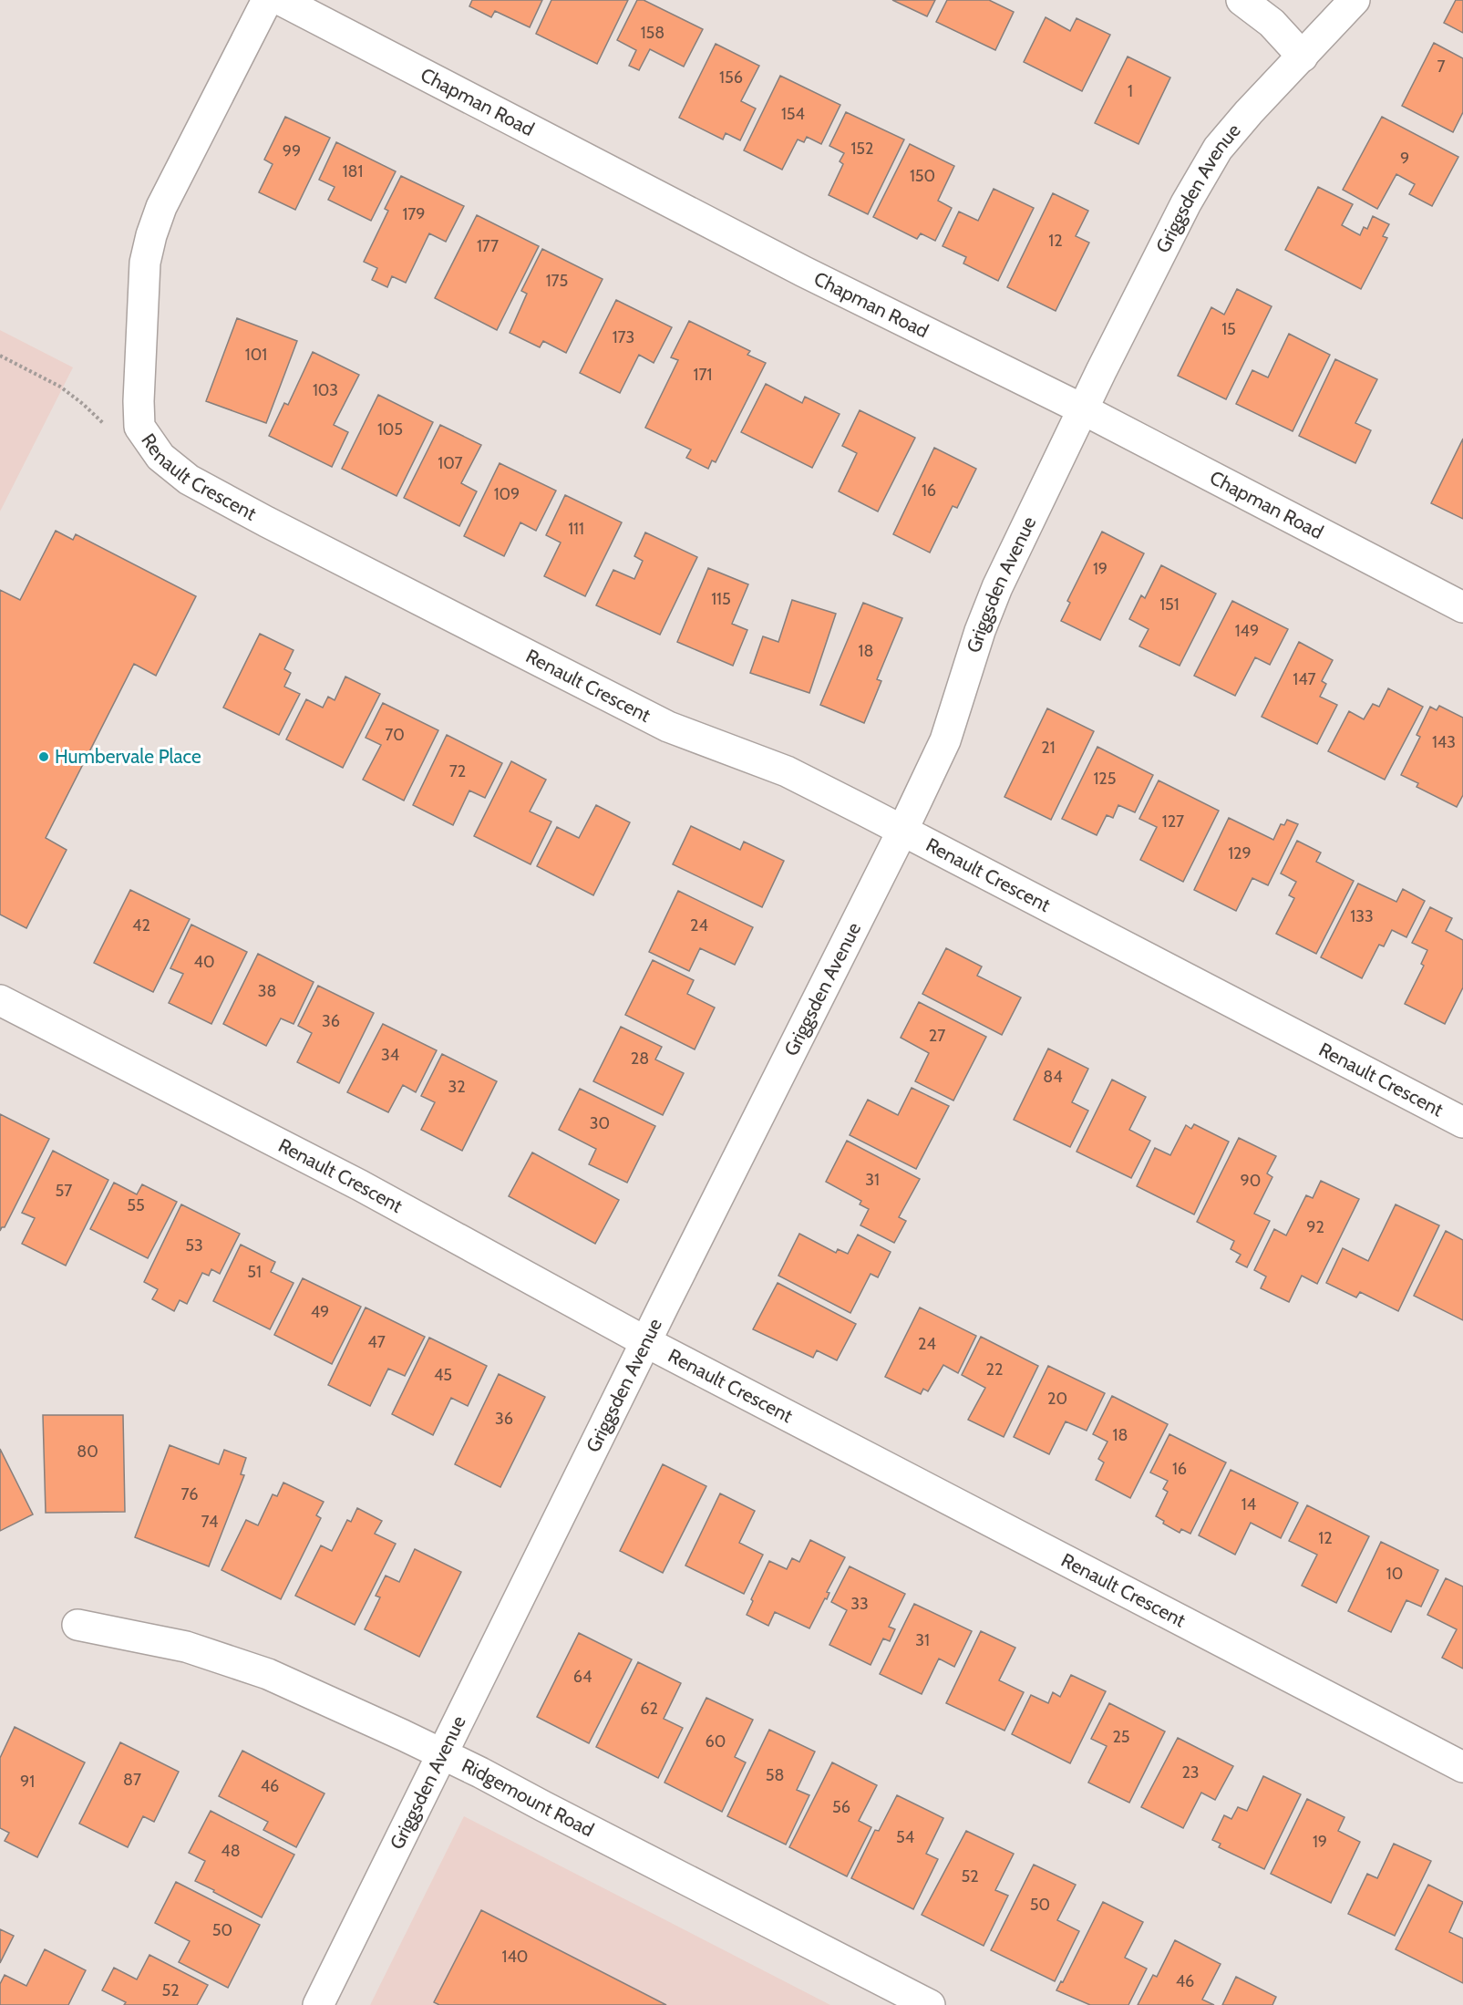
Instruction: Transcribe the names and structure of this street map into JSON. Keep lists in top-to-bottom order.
{
  "streets": {
    "street": [
      "Chapman Road",
      "Griggsden Avenue",
      "Renault Crescent",
      "Ridgemount Road"
    ]
  },
  "crossings": [
    ["Chapman Road", "Griggsden Avenue"],
    ["Griggsden Avenue", "Renault Crescent"],
    ["Griggsden Avenue", "Ridgemount Road"]
  ],
  "places": ["Humbervale Place"],
  "house_numbers": [
    "158",
    "7",
    "156",
    "1",
    "154",
    "152",
    "99",
    "9",
    "181",
    "150",
    "179",
    "12",
    "177",
    "175",
    "15",
    "173",
    "101",
    "171",
    "103",
    "105",
    "107",
    "16",
    "109",
    "111",
    "19",
    "115",
    "151",
    "149",
    "18",
    "147",
    "70",
    "143",
    "21",
    "72",
    "125",
    "127",
    "129",
    "133",
    "42",
    "24",
    "40",
    "38",
    "36",
    "27",
    "34",
    "28",
    "84",
    "32",
    "30",
    "31",
    "90",
    "57",
    "55",
    "92",
    "53",
    "51",
    "49",
    "47",
    "24",
    "22",
    "45",
    "20",
    "36",
    "18",
    "80",
    "16",
    "76",
    "14",
    "74",
    "12",
    "10",
    "33",
    "31",
    "64",
    "62",
    "25",
    "60",
    "23",
    "58",
    "87",
    "91",
    "46",
    "56",
    "54",
    "19",
    "48",
    "52",
    "50",
    "50",
    "140",
    "46",
    "52"
  ]
}
